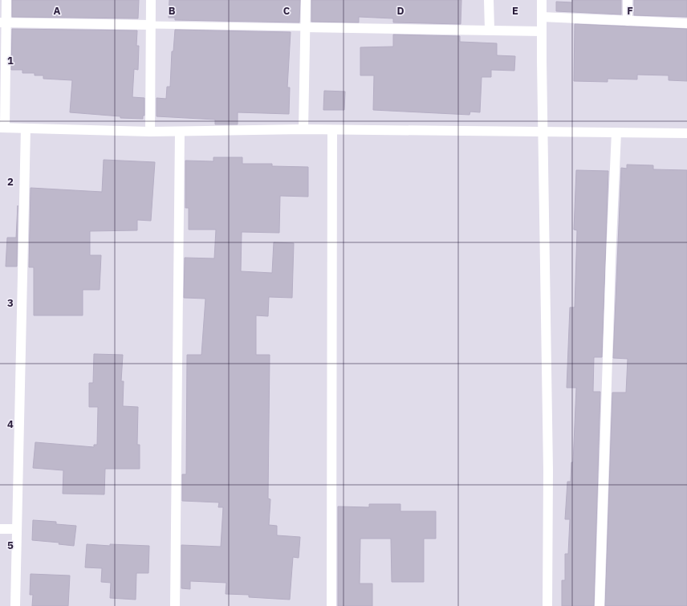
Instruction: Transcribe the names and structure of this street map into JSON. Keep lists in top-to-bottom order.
{
  "grid": {
    "columns": [
      "A",
      "B",
      "C",
      "D",
      "E",
      "F"
    ],
    "rows": [
      "1",
      "2",
      "3",
      "4",
      "5"
    ]
  }
}
